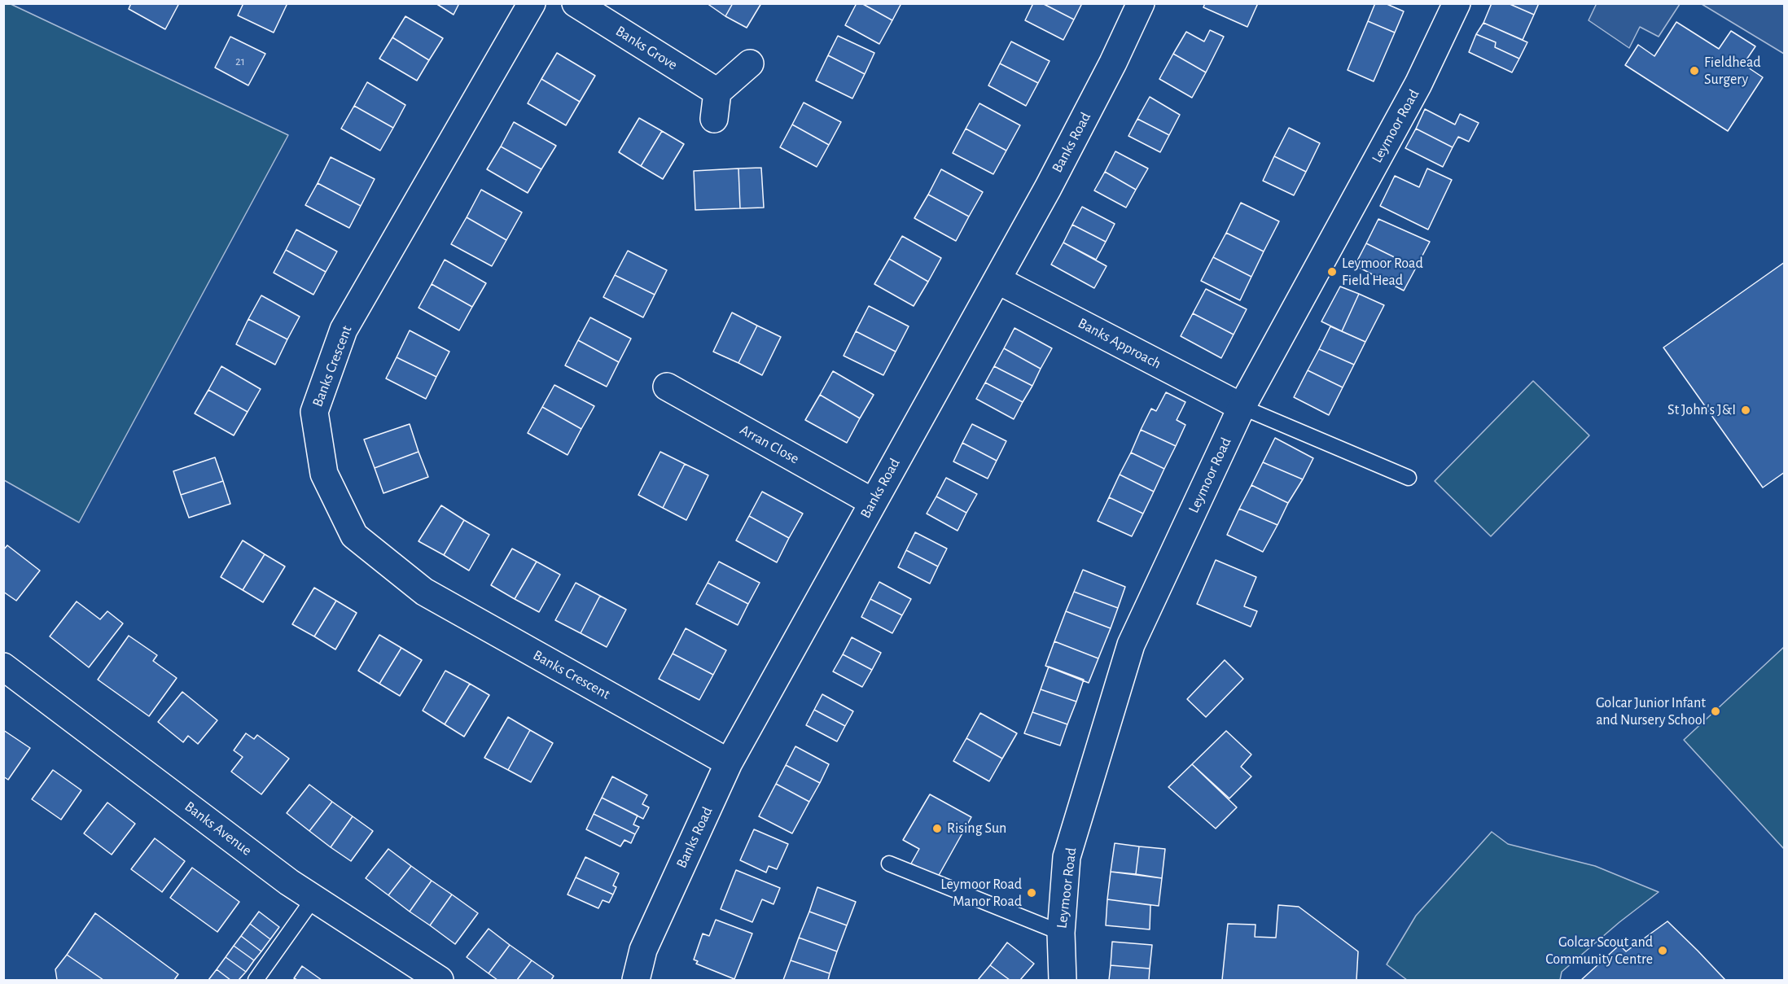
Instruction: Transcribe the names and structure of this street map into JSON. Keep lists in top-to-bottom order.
{
  "streets": {
    "street": [
      "Banks Grove",
      "Leymoor Road",
      "Banks Road",
      "Banks Approach",
      "Banks Crescent",
      "Arran Close",
      "Banks Avenue"
    ]
  },
  "crossings": [
    ["Leymoor Road", "Banks Approach"],
    ["Banks Road", "Banks Approach"],
    ["Banks Road", "Banks Crescent"],
    ["Banks Road", "Arran Close"]
  ],
  "places": [
    "Fieldhead Surgery",
    "Leymoor Road Field Head",
    "St John's J&I",
    "Golcar Junior Infant and Nursery School",
    "Rising Sun",
    "Leymoor Road Manor Road",
    "Golcar Scout and Community Centre"
  ],
  "house_numbers": ["21"]
}
